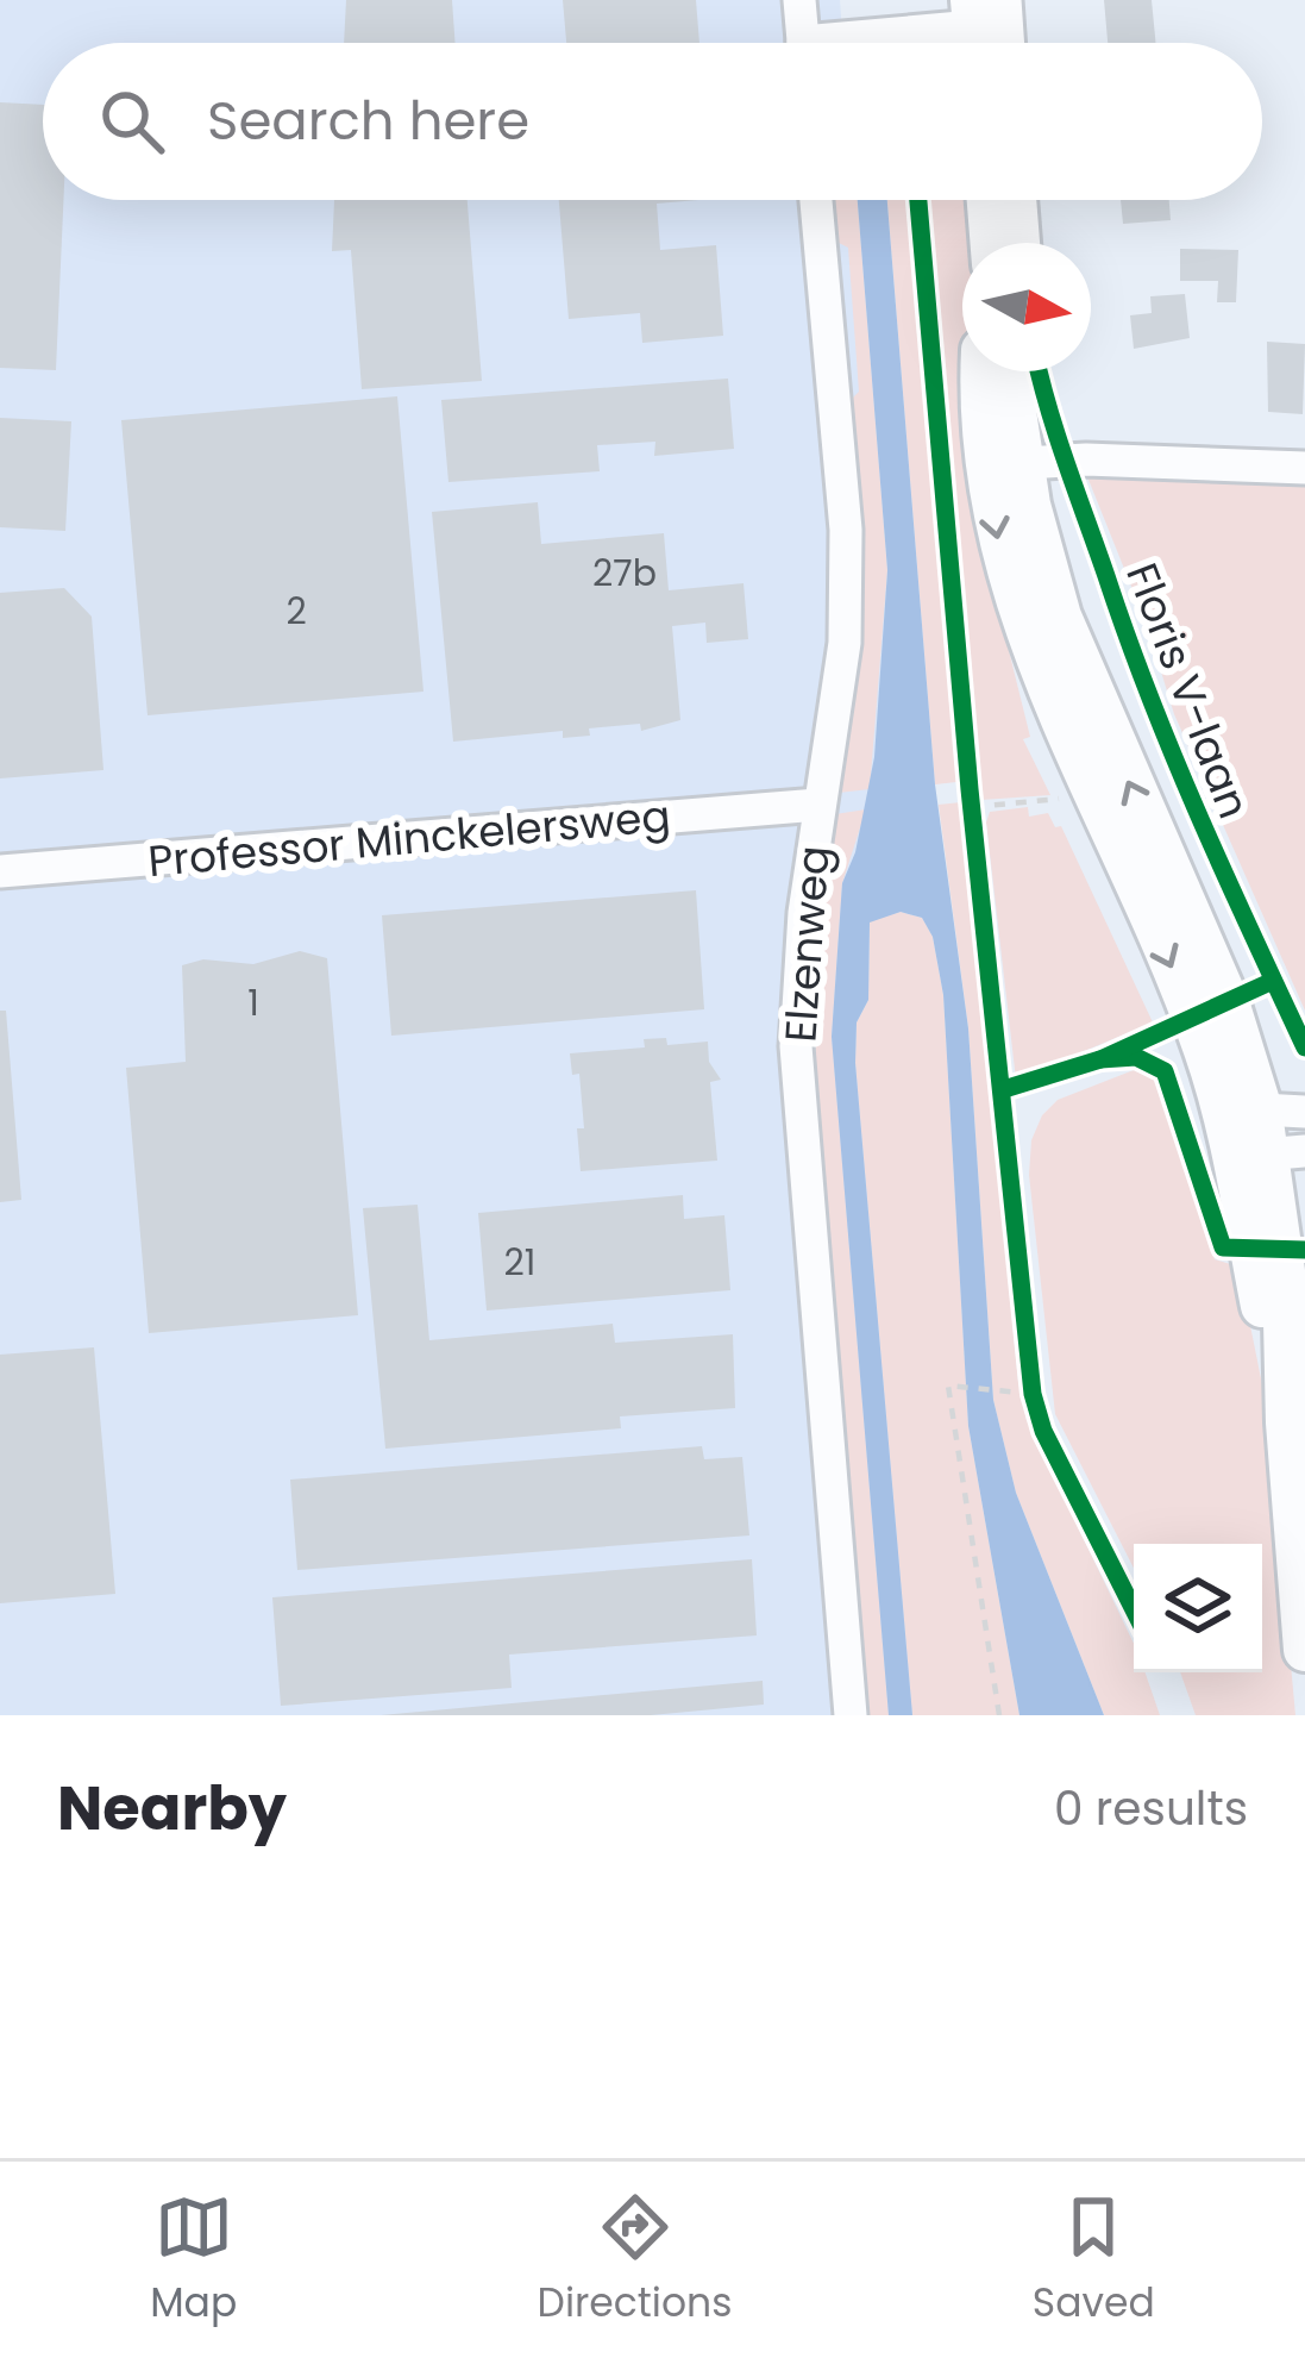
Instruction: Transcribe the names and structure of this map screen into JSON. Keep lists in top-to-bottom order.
{
  "streets": {
    "street": ["Floris V-laan", "Professor Minckelersweg", "Elzenweg"]
  },
  "crossings": [
    ["Professor Minckelersweg", "Elzenweg"]
  ],
  "house_numbers": [
    "27b",
    "2",
    "1",
    "21"
  ],
  "north": "right",
  "page": {
    "search": "Search here",
    "heading": ["Nearby", "0 results"],
    "nav": ["Map", "Directions", "Saved"]
  }
}
